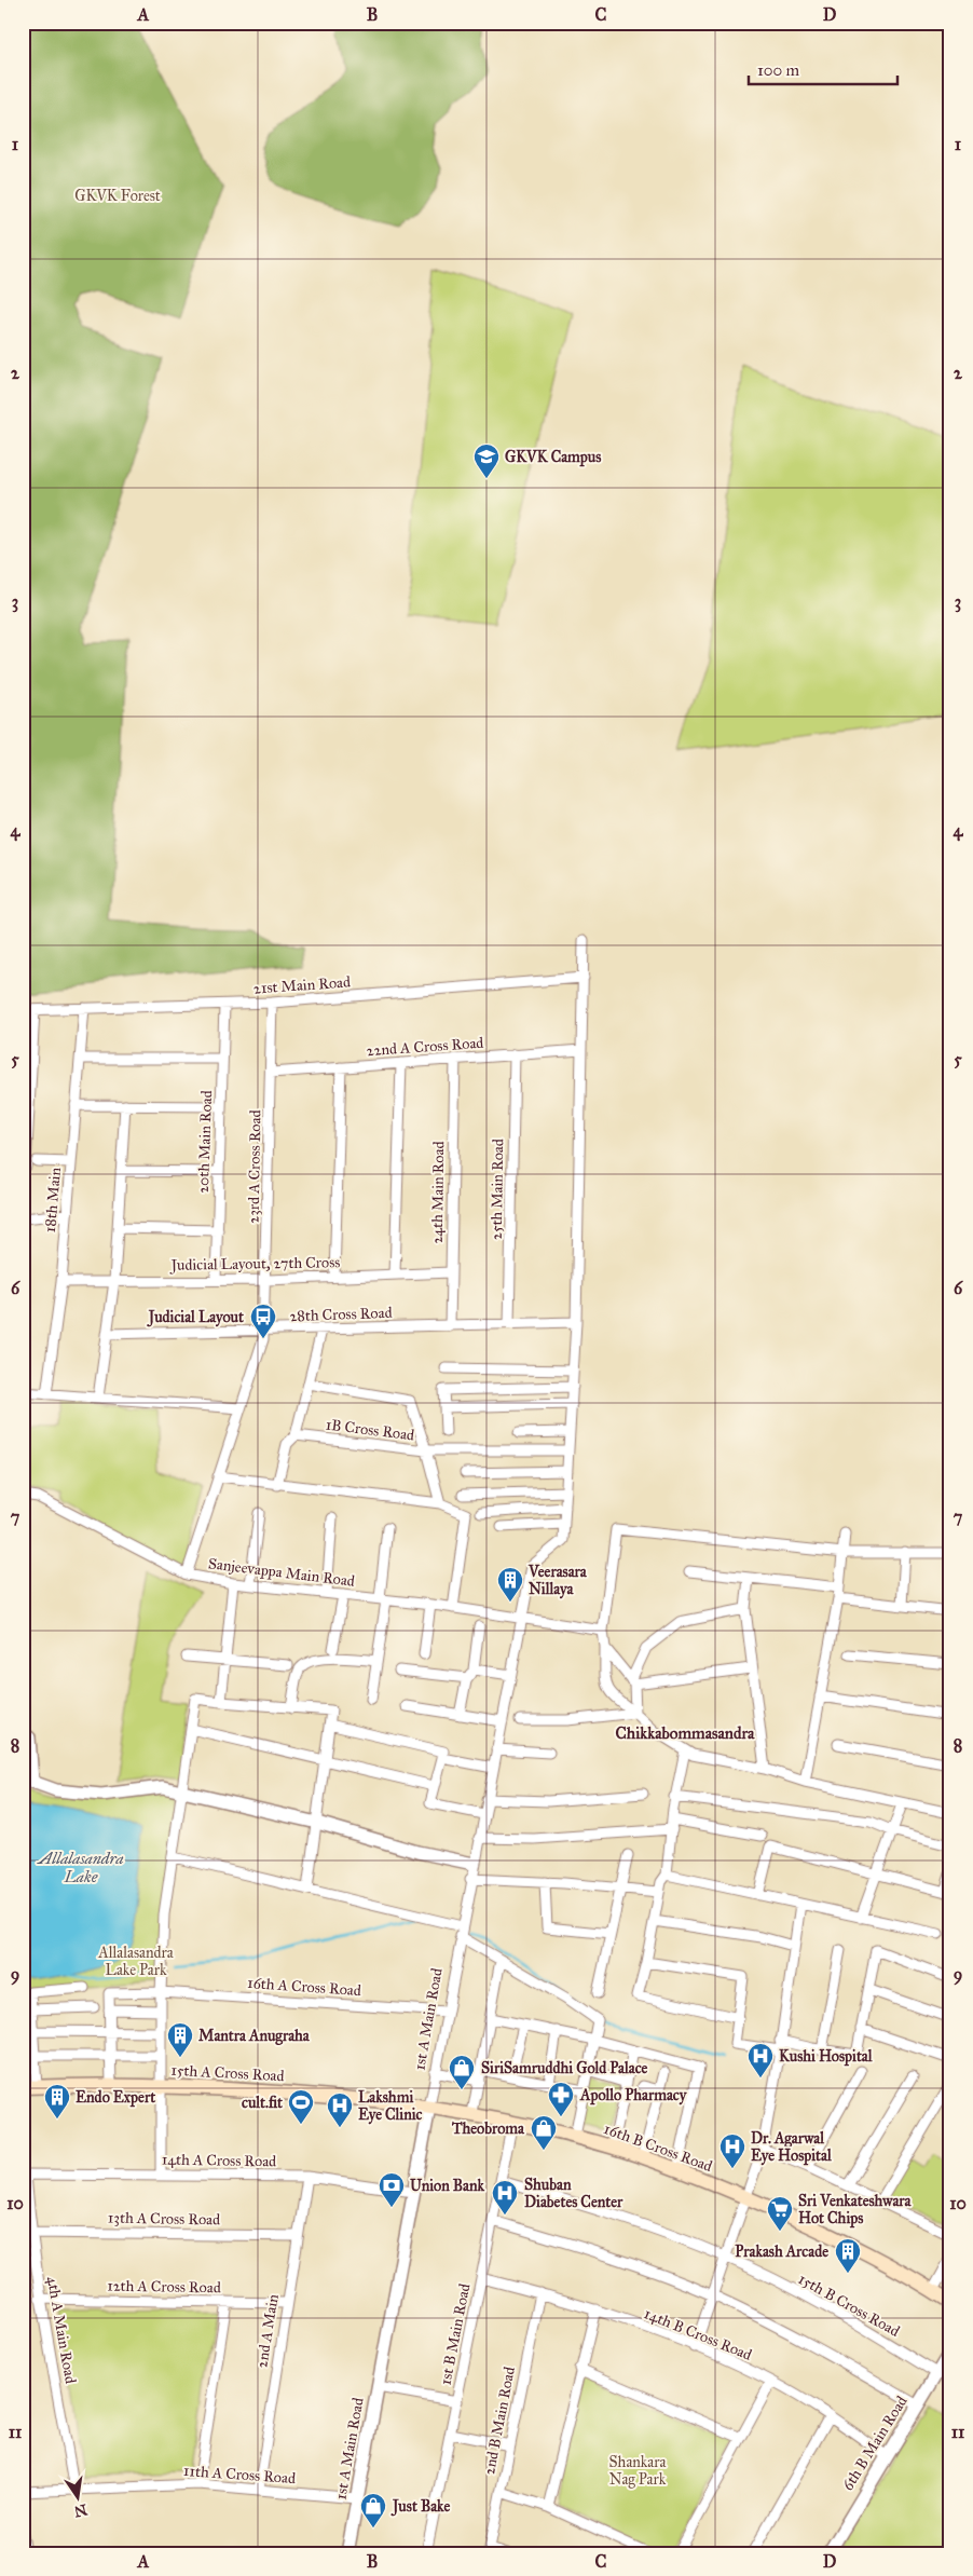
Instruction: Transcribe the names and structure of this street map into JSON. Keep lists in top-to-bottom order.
{
  "streets": {
    "main road": ["15th A Cross Road", "16th B Cross Road"],
    "street": [
      "21st Main Road",
      "22nd A Cross Road",
      "20th Main Road",
      "23rd A Cross Road",
      "25th Main Road",
      "24th Main Road",
      "18th Main",
      "Judicial Layout, 27th Cross",
      "28th Cross Road",
      "1B Cross Road",
      "Sanjeevappa Main Road",
      "16th A Cross Road",
      "1st A Main Road",
      "14th A Cross Road",
      "13th A Cross Road",
      "12th A Cross Road",
      "15th B Cross Road",
      "4th A Main Road",
      "2nd A Main",
      "1st B Main Road",
      "14th B Cross Road",
      "2nd B Main Road",
      "6th B Main Road",
      "11th A Cross Road"
    ]
  },
  "crossings": [
    ["21st Main Road", "20th Main Road"],
    ["21st Main Road", "23rd A Cross Road"],
    ["21st Main Road", "18th Main"],
    ["22nd A Cross Road", "23rd A Cross Road"],
    ["22nd A Cross Road", "25th Main Road"],
    ["22nd A Cross Road", "24th Main Road"],
    ["20th Main Road", "Judicial Layout, 27th Cross"],
    ["23rd A Cross Road", "Judicial Layout, 27th Cross"],
    ["23rd A Cross Road", "28th Cross Road"],
    ["23rd A Cross Road", "Sanjeevappa Main Road"],
    ["25th Main Road", "28th Cross Road"],
    ["24th Main Road", "Judicial Layout, 27th Cross"],
    ["24th Main Road", "28th Cross Road"],
    ["18th Main", "Judicial Layout, 27th Cross"],
    ["Sanjeevappa Main Road", "1st A Main Road"],
    ["16th A Cross Road", "1st A Main Road"],
    ["1st A Main Road", "15th A Cross Road"],
    ["1st A Main Road", "16th B Cross Road"],
    ["1st A Main Road", "14th A Cross Road"],
    ["1st A Main Road", "11th A Cross Road"],
    ["15th A Cross Road", "16th B Cross Road"],
    ["16th B Cross Road", "1st B Main Road"],
    ["14th A Cross Road", "4th A Main Road"],
    ["14th A Cross Road", "2nd A Main"],
    ["13th A Cross Road", "4th A Main Road"],
    ["13th A Cross Road", "2nd A Main"],
    ["12th A Cross Road", "4th A Main Road"],
    ["12th A Cross Road", "2nd A Main"],
    ["15th B Cross Road", "1st B Main Road"],
    ["15th B Cross Road", "6th B Main Road"],
    ["4th A Main Road", "11th A Cross Road"],
    ["2nd A Main", "11th A Cross Road"],
    ["1st B Main Road", "14th B Cross Road"],
    ["14th B Cross Road", "2nd B Main Road"],
    ["14th B Cross Road", "6th B Main Road"]
  ],
  "districts": ["Chikkabommasandra"],
  "water": ["Allalasandra Lake"],
  "parks": ["GKVK Forest", "Allalasandra Lake Park", "Shankara Nag Park"],
  "places": {
    "school or university": ["GKVK Campus"],
    "bus stop": ["Judicial Layout"],
    "building": [
      "Veerasara Nillaya",
      "Mantra Anugraha",
      "Endo Expert",
      "Prakash Arcade"
    ],
    "hospital": [
      "Kushi Hospital",
      "Lakshmi Eye Clinic",
      "Dr. Agarwal Eye Hospital",
      "Shuban Diabetes Center"
    ],
    "shop": ["SiriSamruddhi Gold Palace", "Theobroma", "Just Bake"],
    "pharmacy": ["Apollo Pharmacy"],
    "sports": ["cult.fit"],
    "bank": ["Union Bank"],
    "supermarket": ["Sri Venkateshwara Hot Chips"]
  },
  "scale_bar": "100 m",
  "north": "bottom",
  "grid": {
    "columns": [
      "A",
      "B",
      "C",
      "D"
    ],
    "rows": [
      "1",
      "2",
      "3",
      "4",
      "5",
      "6",
      "7",
      "8",
      "9",
      "10",
      "11"
    ]
  }
}
